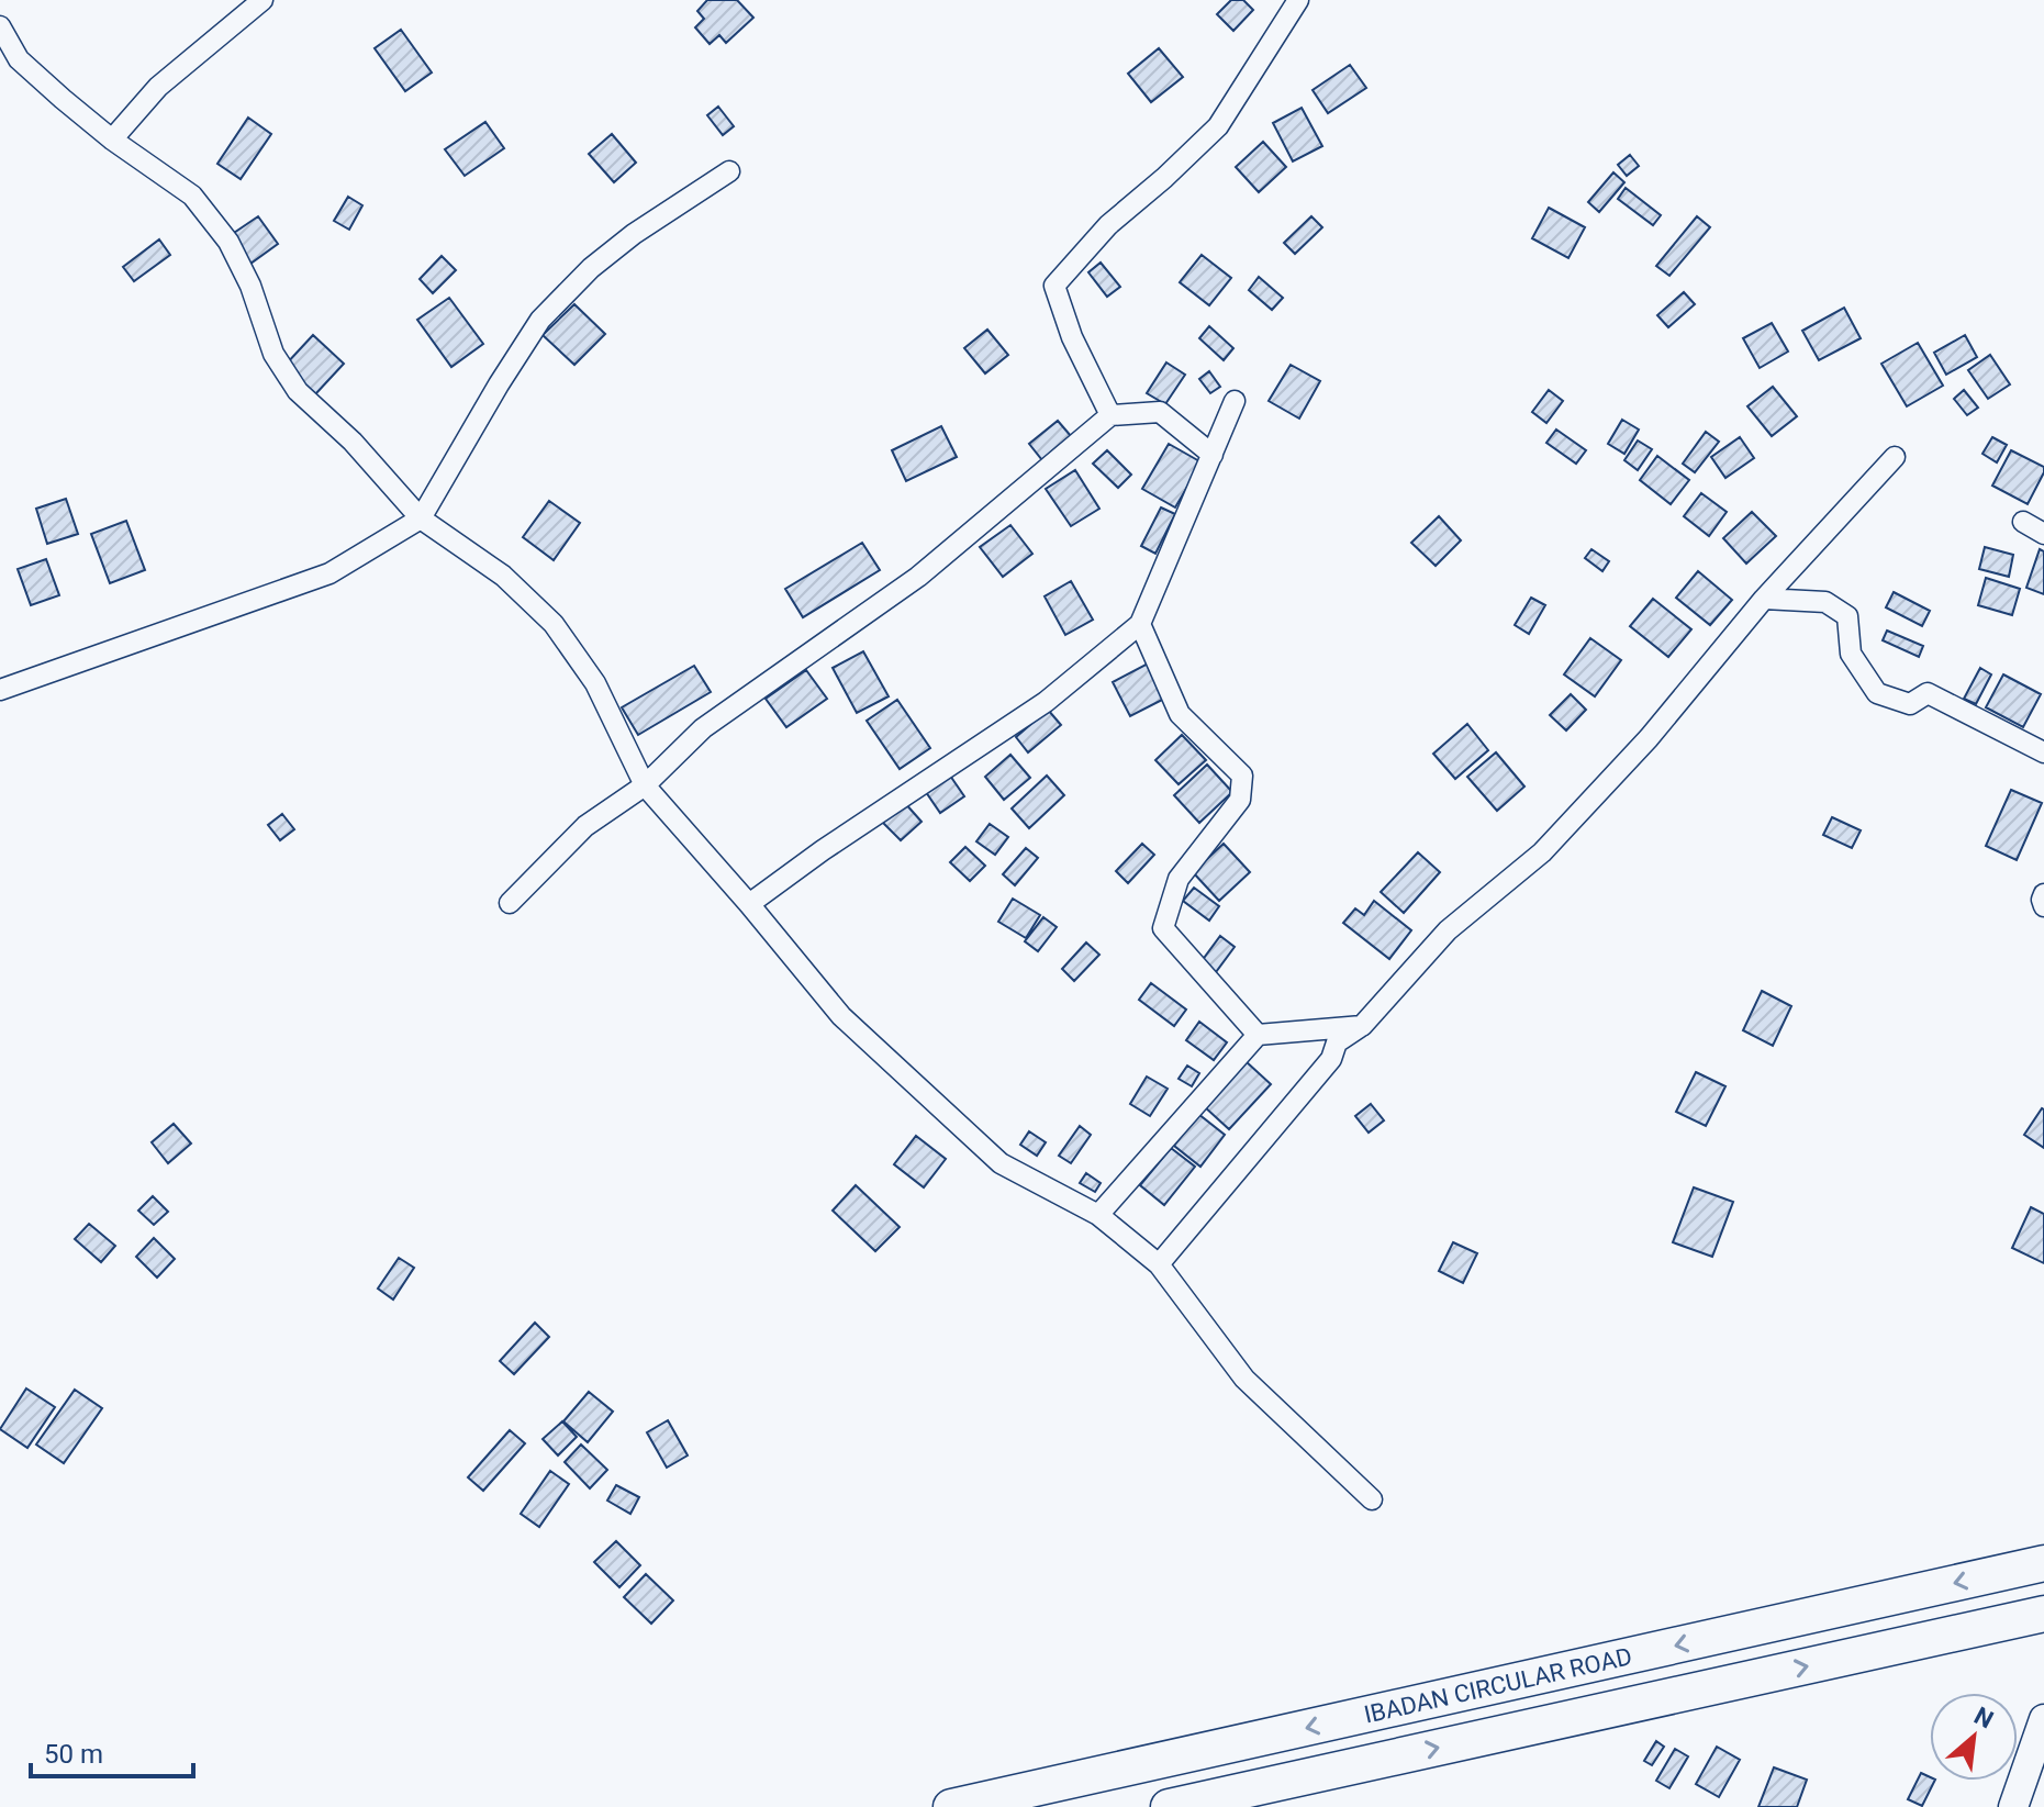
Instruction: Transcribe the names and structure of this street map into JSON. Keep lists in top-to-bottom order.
{
  "streets": {
    "highway": ["IBADAN CIRCULAR ROAD"]
  },
  "scale_bar": "50 m",
  "north": "top right"
}
